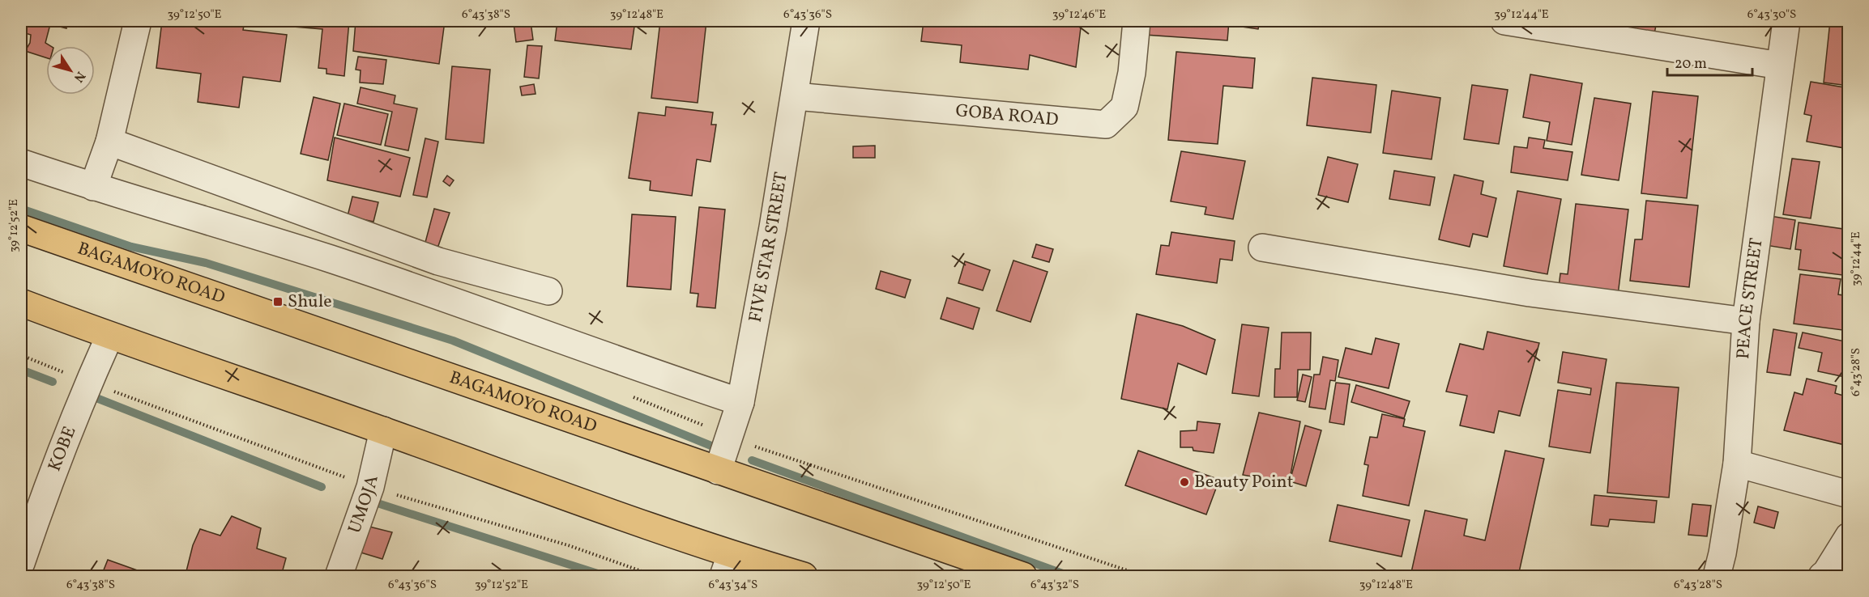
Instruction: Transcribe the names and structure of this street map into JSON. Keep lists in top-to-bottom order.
{
  "streets": {
    "highway": ["BAGAMOYO ROAD"],
    "street": [
      "GOBA ROAD",
      "FIVE STAR STREET",
      "PEACE STREET",
      "KOBE",
      "UMOJA"
    ]
  },
  "crossings": [
    ["GOBA ROAD", "FIVE STAR STREET"],
    ["FIVE STAR STREET", "BAGAMOYO ROAD"]
  ],
  "places": {
    "transit": ["Shule"],
    "other": ["Beauty Point"]
  },
  "scale_bar": "20 m",
  "north": "bottom right",
  "coordinates": [
    "39°12'50\"E",
    "6°43'38\"S",
    "39°12'48\"E",
    "6°43'36\"S",
    "39°12'46\"E",
    "39°12'44\"E",
    "6°43'30\"S",
    "39°12'52\"E",
    "6°43'28\"S",
    "6°43'34\"S",
    "6°43'32\"S"
  ]
}
